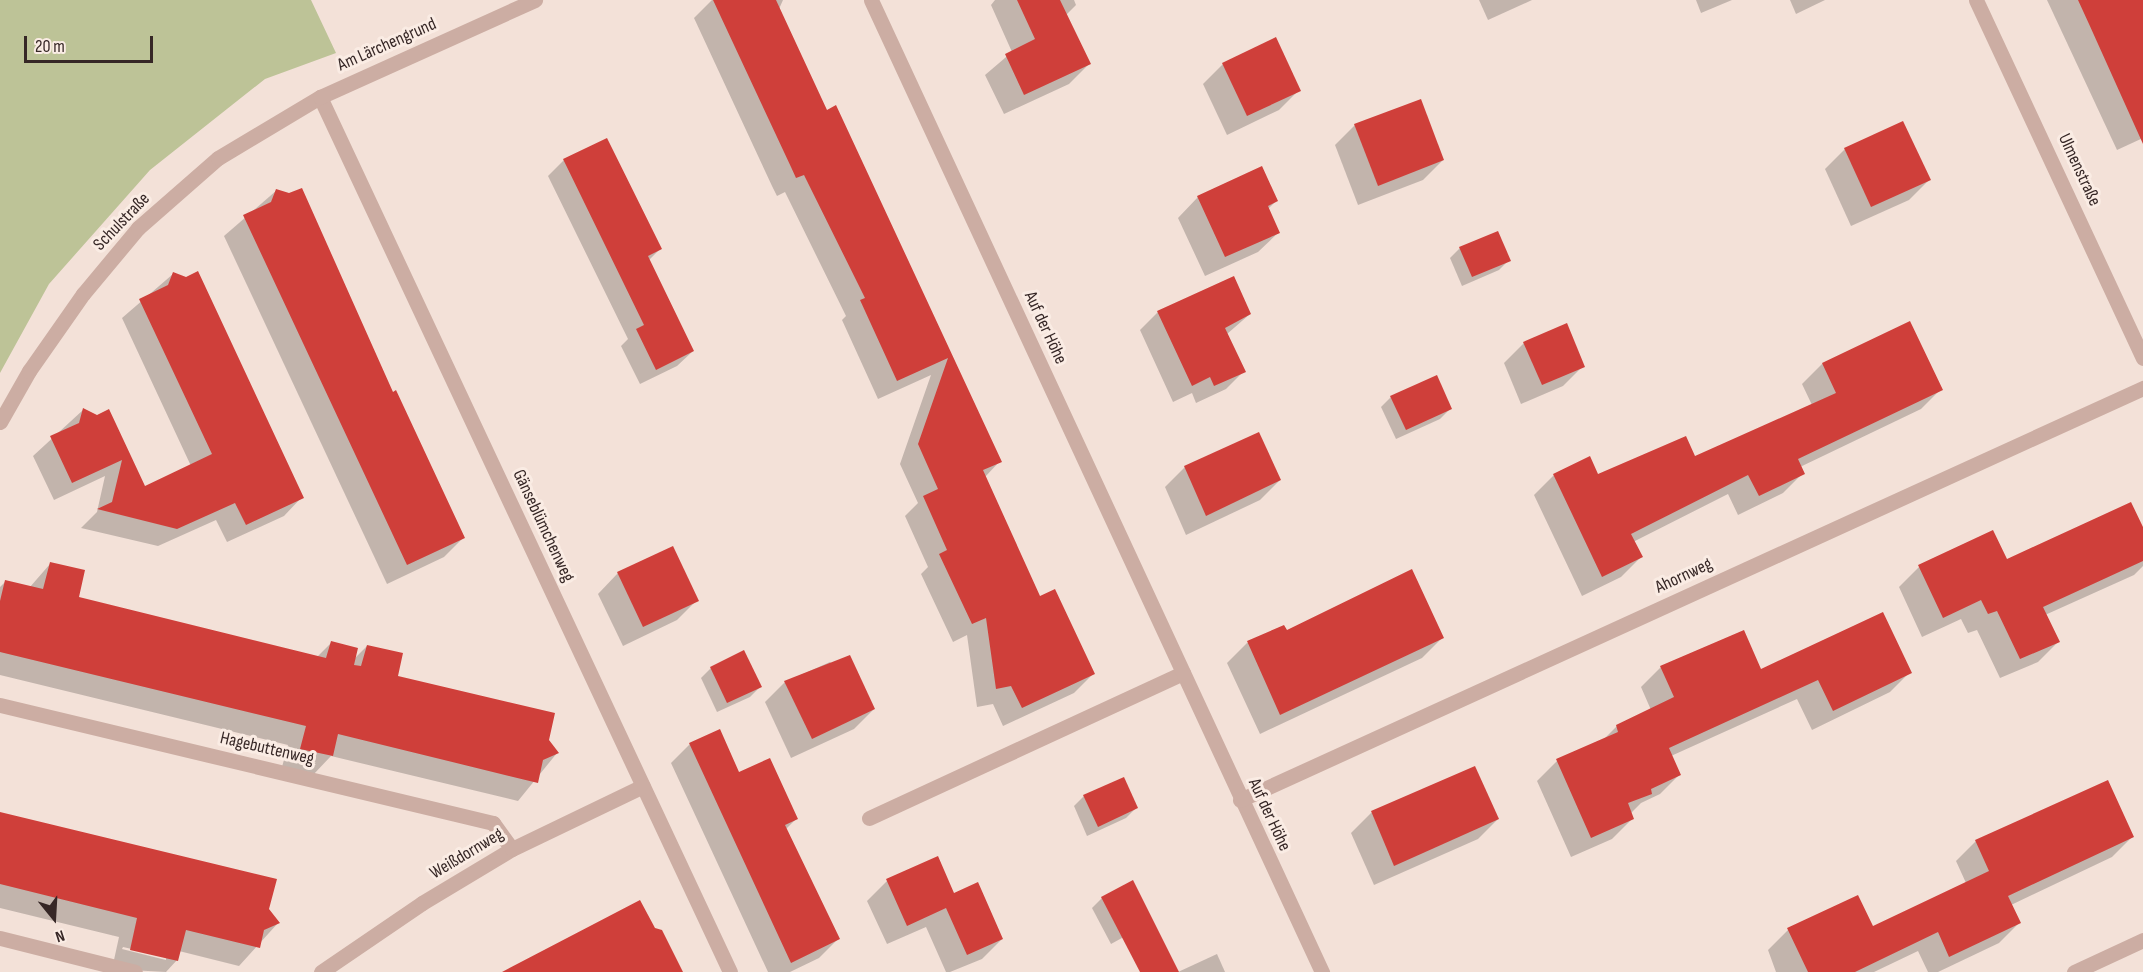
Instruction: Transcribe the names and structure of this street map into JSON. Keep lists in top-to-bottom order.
{
  "streets": {
    "street": [
      "Am Lärchengrund",
      "Ulmenstraße",
      "Schulstraße",
      "Auf der Höhe",
      "Gänseblümchenweg",
      "Ahornweg",
      "Hagebuttenweg",
      "Weißdornweg"
    ]
  },
  "crossings": [
    ["Am Lärchengrund", "Schulstraße"],
    ["Am Lärchengrund", "Gänseblümchenweg"],
    ["Schulstraße", "Gänseblümchenweg"],
    ["Auf der Höhe", "Ahornweg"],
    ["Gänseblümchenweg", "Weißdornweg"],
    ["Hagebuttenweg", "Weißdornweg"]
  ],
  "scale_bar": "20 m",
  "north": "bottom"
}
